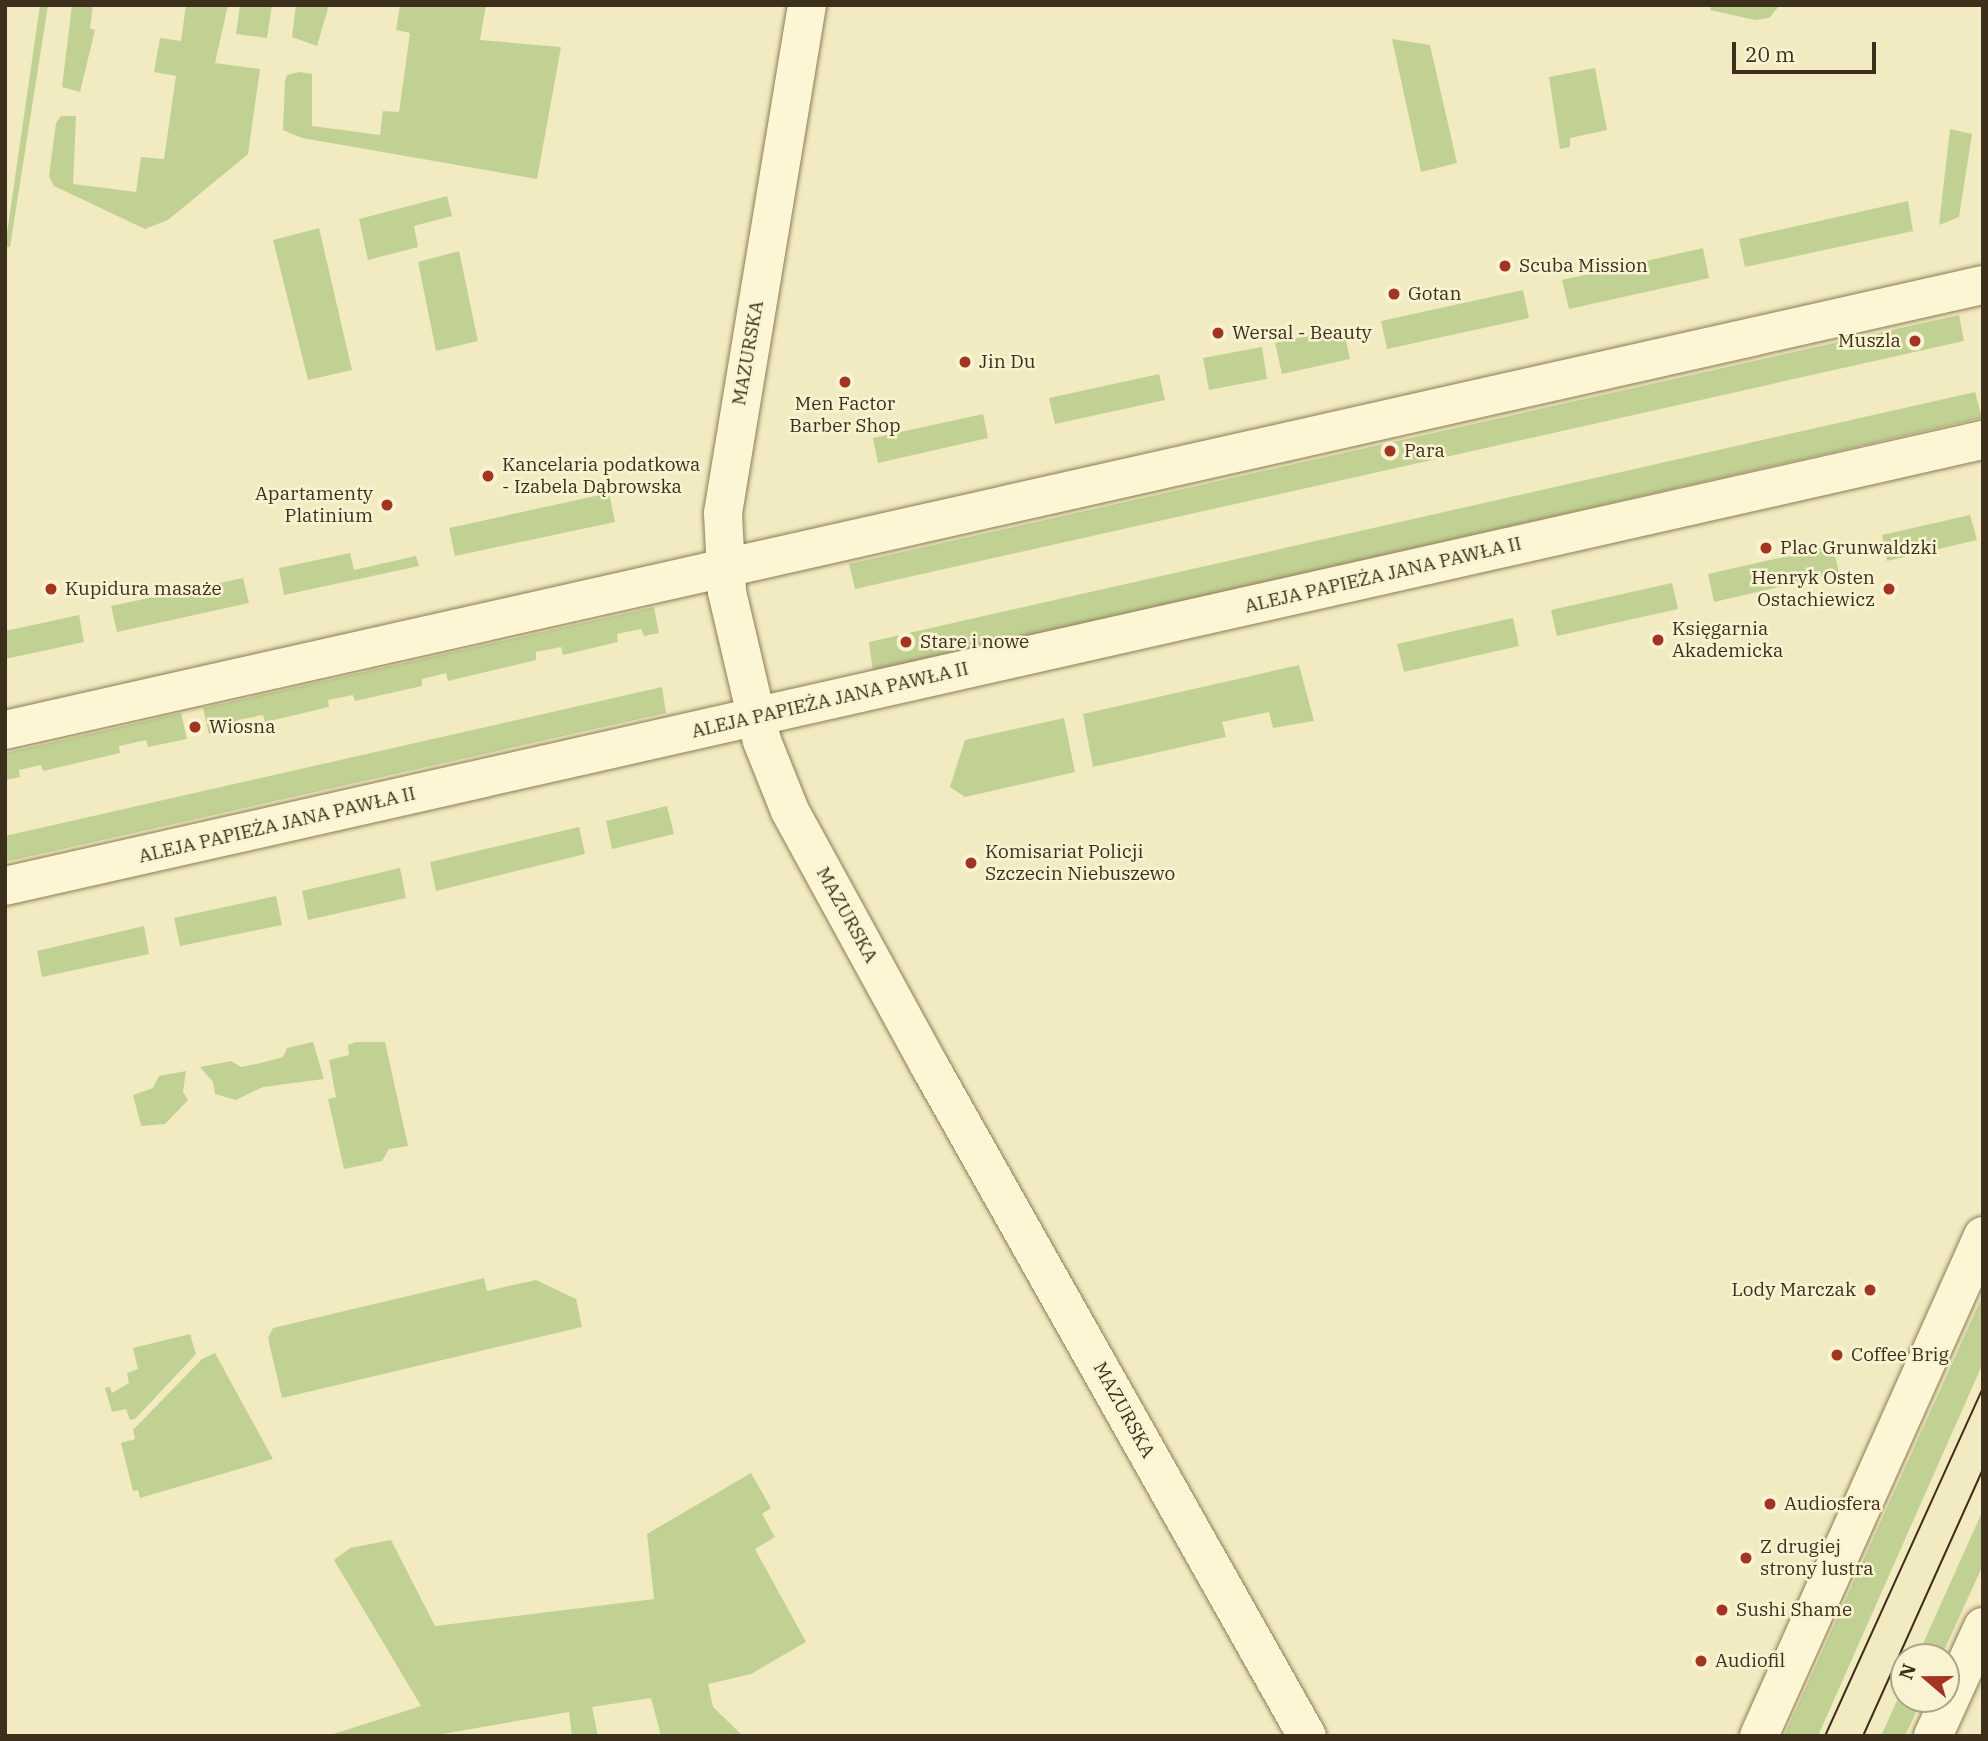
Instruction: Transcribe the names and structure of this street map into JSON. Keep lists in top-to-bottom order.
{
  "streets": {
    "street": ["MAZURSKA", "ALEJA PAPIEŻA JANA PAWŁA II"]
  },
  "crossings": [
    ["MAZURSKA", "ALEJA PAPIEŻA JANA PAWŁA II"]
  ],
  "places": [
    "Scuba Mission",
    "Gotan",
    "Wersal - Beauty",
    "Muszla",
    "Jin Du",
    "Men Factor Barber Shop",
    "Para",
    "Kancelaria podatkowa - Izabela Dąbrowska",
    "Apartamenty Platinium",
    "Plac Grunwaldzki",
    "Kupidura masaże",
    "Henryk Osten Ostachiewicz",
    "Księgarnia Akademicka",
    "Stare i nowe",
    "Wiosna",
    "Komisariat Policji Szczecin Niebuszewo",
    "Lody Marczak",
    "Coffee Brig",
    "Audiosfera",
    "Z drugiej strony lustra",
    "Sushi Shame",
    "Audiofil"
  ],
  "scale_bar": "20 m",
  "north": "left"
}
